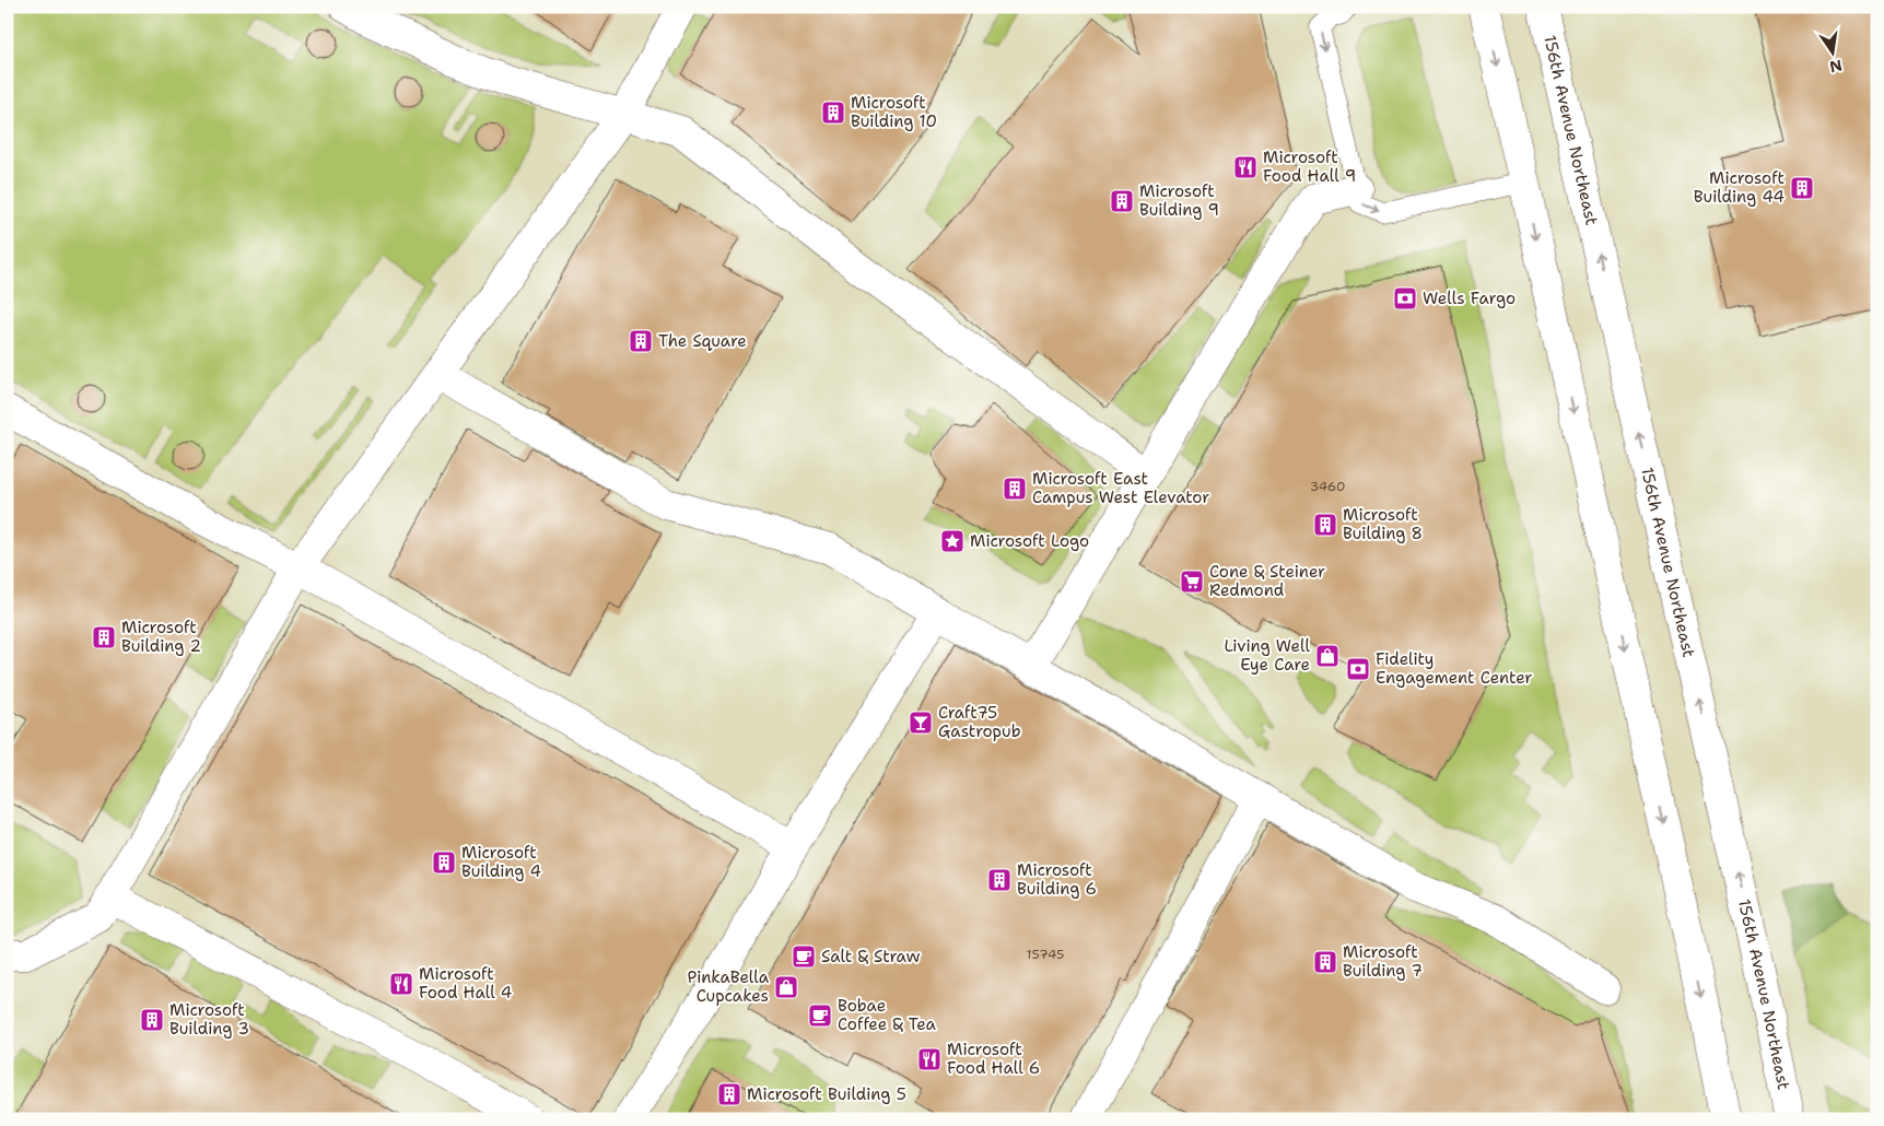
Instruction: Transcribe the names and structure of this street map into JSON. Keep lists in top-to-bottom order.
{
  "streets": {
    "street": ["156th Avenue Northeast"]
  },
  "places": {
    "building": [
      "Microsoft Building 10",
      "Microsoft Building 44",
      "Microsoft Building 9",
      "The Square",
      "Microsoft East Campus West Elevator",
      "Microsoft Building 8",
      "Microsoft Building 2",
      "Microsoft Building 4",
      "Microsoft Building 6",
      "Microsoft Building 7",
      "Microsoft Building 3",
      "Microsoft Building 5"
    ],
    "restaurant": ["Microsoft Food Hall 9", "Microsoft Food Hall 4", "Microsoft Food Hall 6"],
    "bank": ["Wells Fargo", "Fidelity Engagement Center"],
    "place": ["Microsoft Logo"],
    "supermarket": ["Cone & Steiner Redmond"],
    "shop": ["Living Well Eye Care", "PinkaBella Cupcakes"],
    "bar": ["Craft75 Gastropub"],
    "cafe": ["Salt & Straw", "Bobae Coffee & Tea"]
  },
  "house_numbers": ["3460", "15745"],
  "north": "bottom"
}
